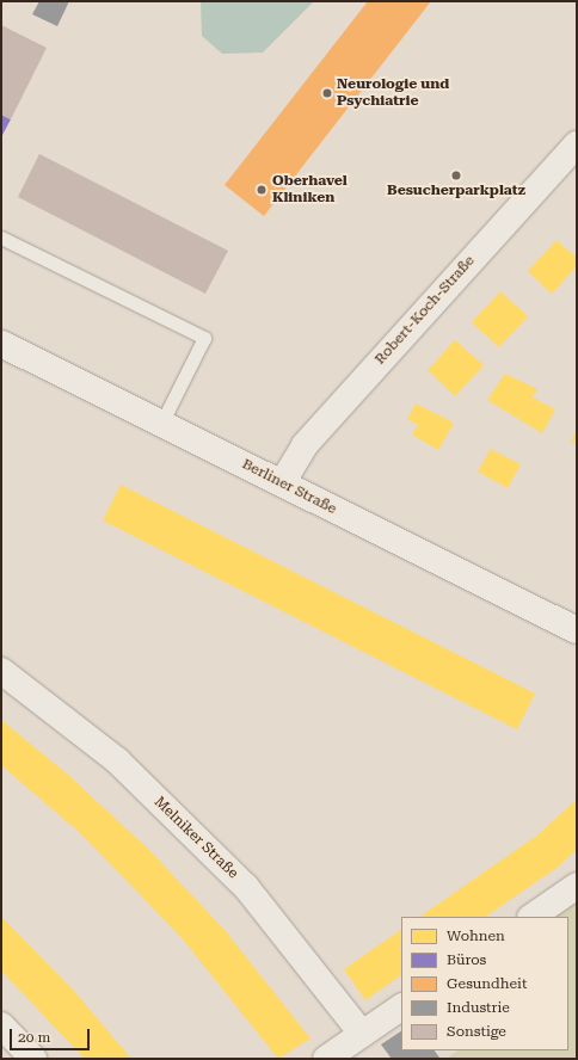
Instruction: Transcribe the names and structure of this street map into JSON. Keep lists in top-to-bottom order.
{
  "streets": {
    "street": ["Robert-Koch-Straße", "Berliner Straße", "Melniker Straße"]
  },
  "crossings": [
    ["Robert-Koch-Straße", "Berliner Straße"]
  ],
  "places": ["Neurologie und Psychiatrie", "Besucherparkplatz", "Oberhavel Kliniken"],
  "legend": [
    "Wohnen",
    "Büros",
    "Gesundheit",
    "Industrie",
    "Sonstige"
  ],
  "scale_bar": "20 m"
}
